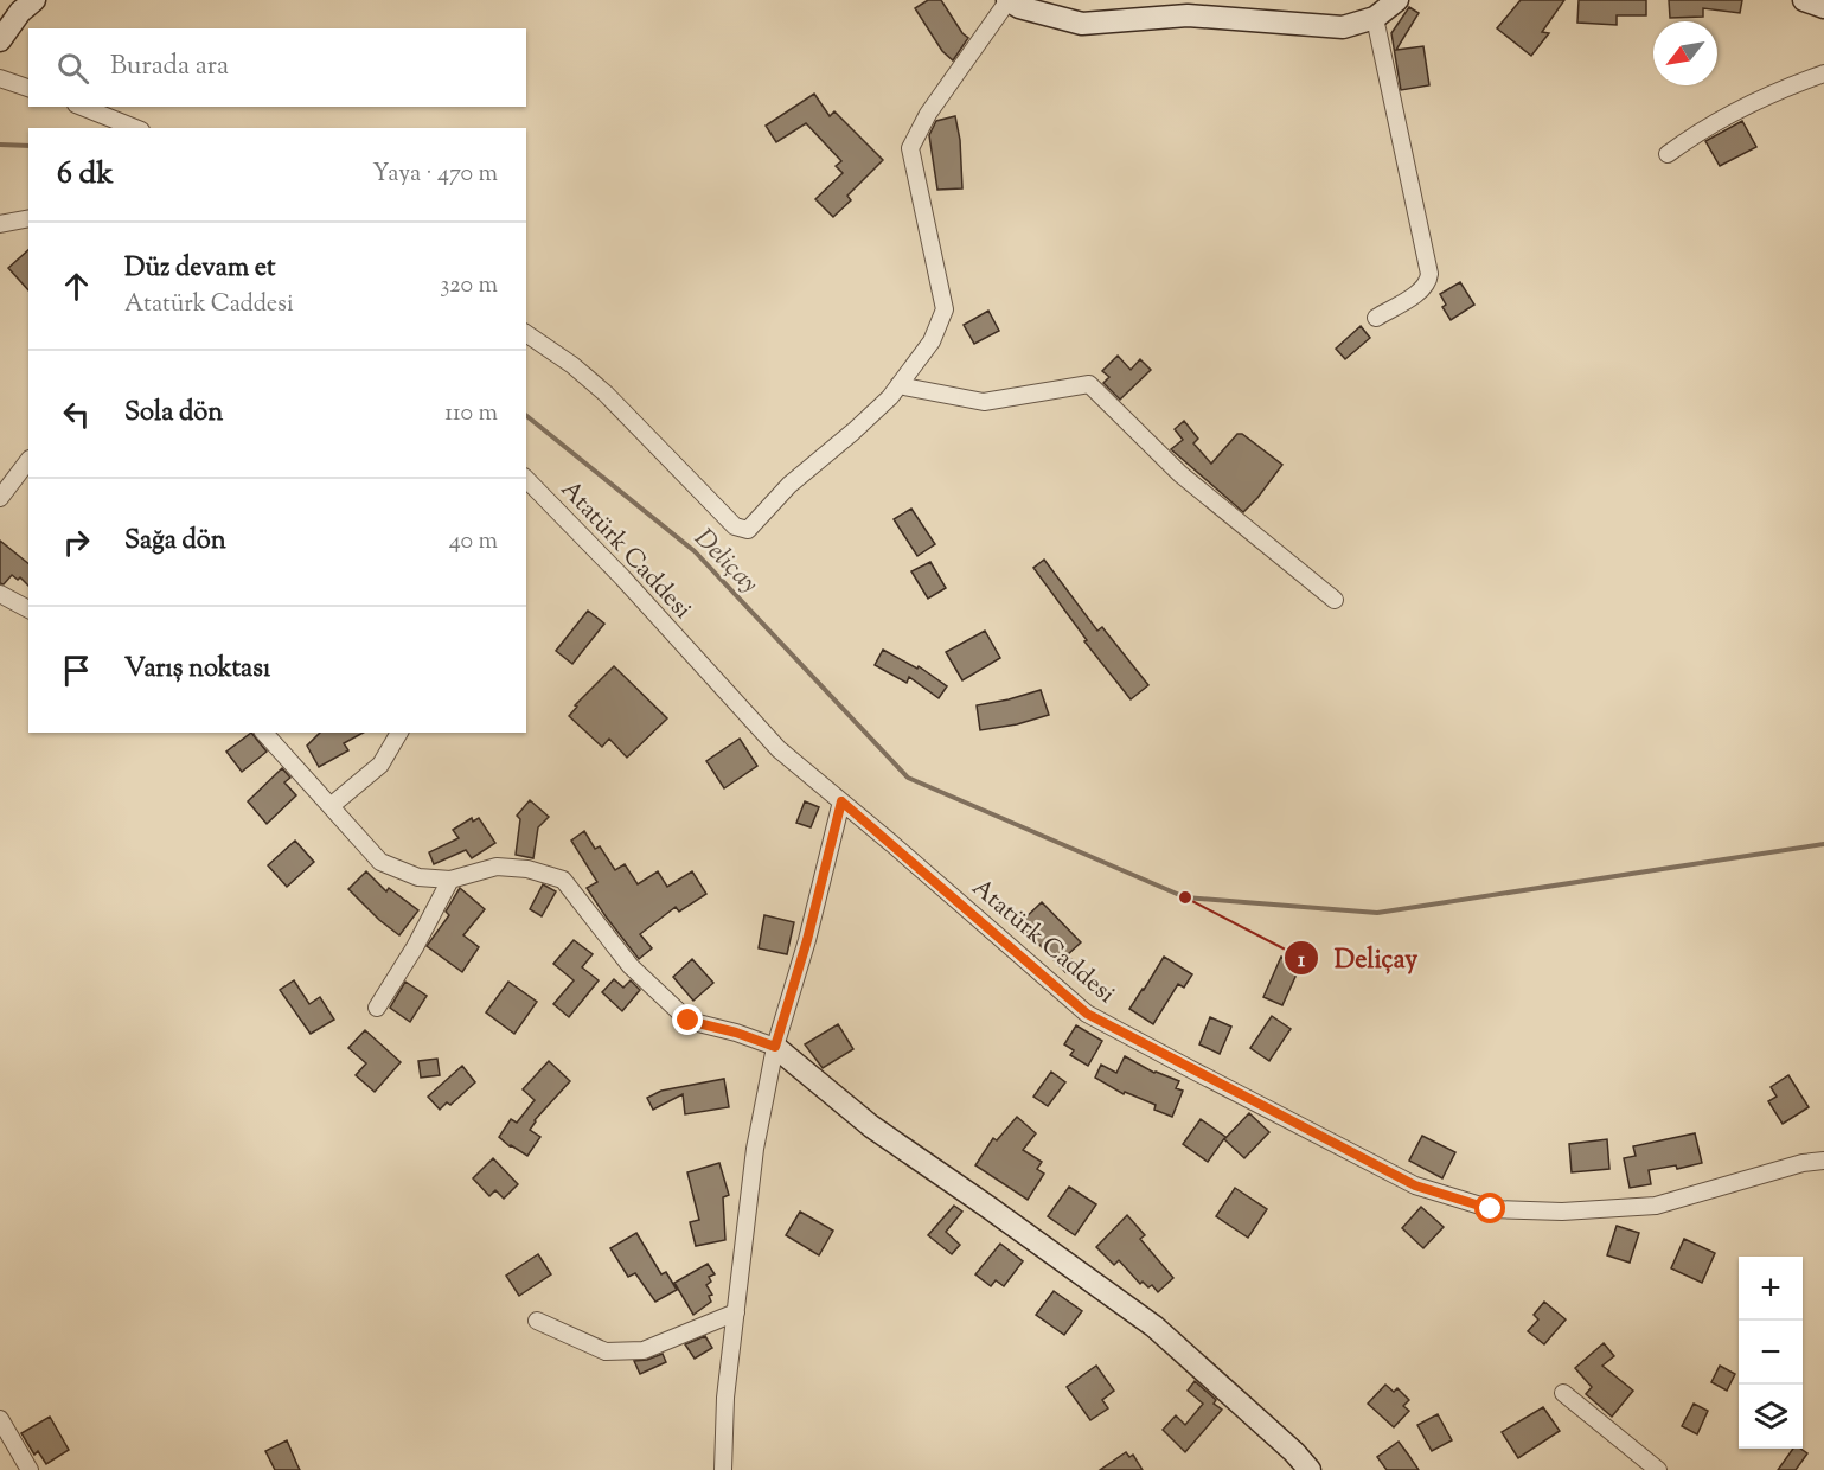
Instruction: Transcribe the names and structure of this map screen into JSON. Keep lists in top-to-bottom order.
{
  "streets": {
    "street": ["Atatürk Caddesi"]
  },
  "water": ["Deliçay"],
  "places": ["Deliçay"],
  "north": "bottom left",
  "page": {
    "search": "Burada ara",
    "heading": ["6 dk", "Yaya · 470 m"],
    "list": [
      ["Düz devam et", "Atatürk Caddesi", "320 m"],
      ["Sola dön", "110 m"],
      ["Sağa dön", "40 m"],
      "Varış noktası"
    ],
    "map_buttons": ["+", "−"]
  }
}
